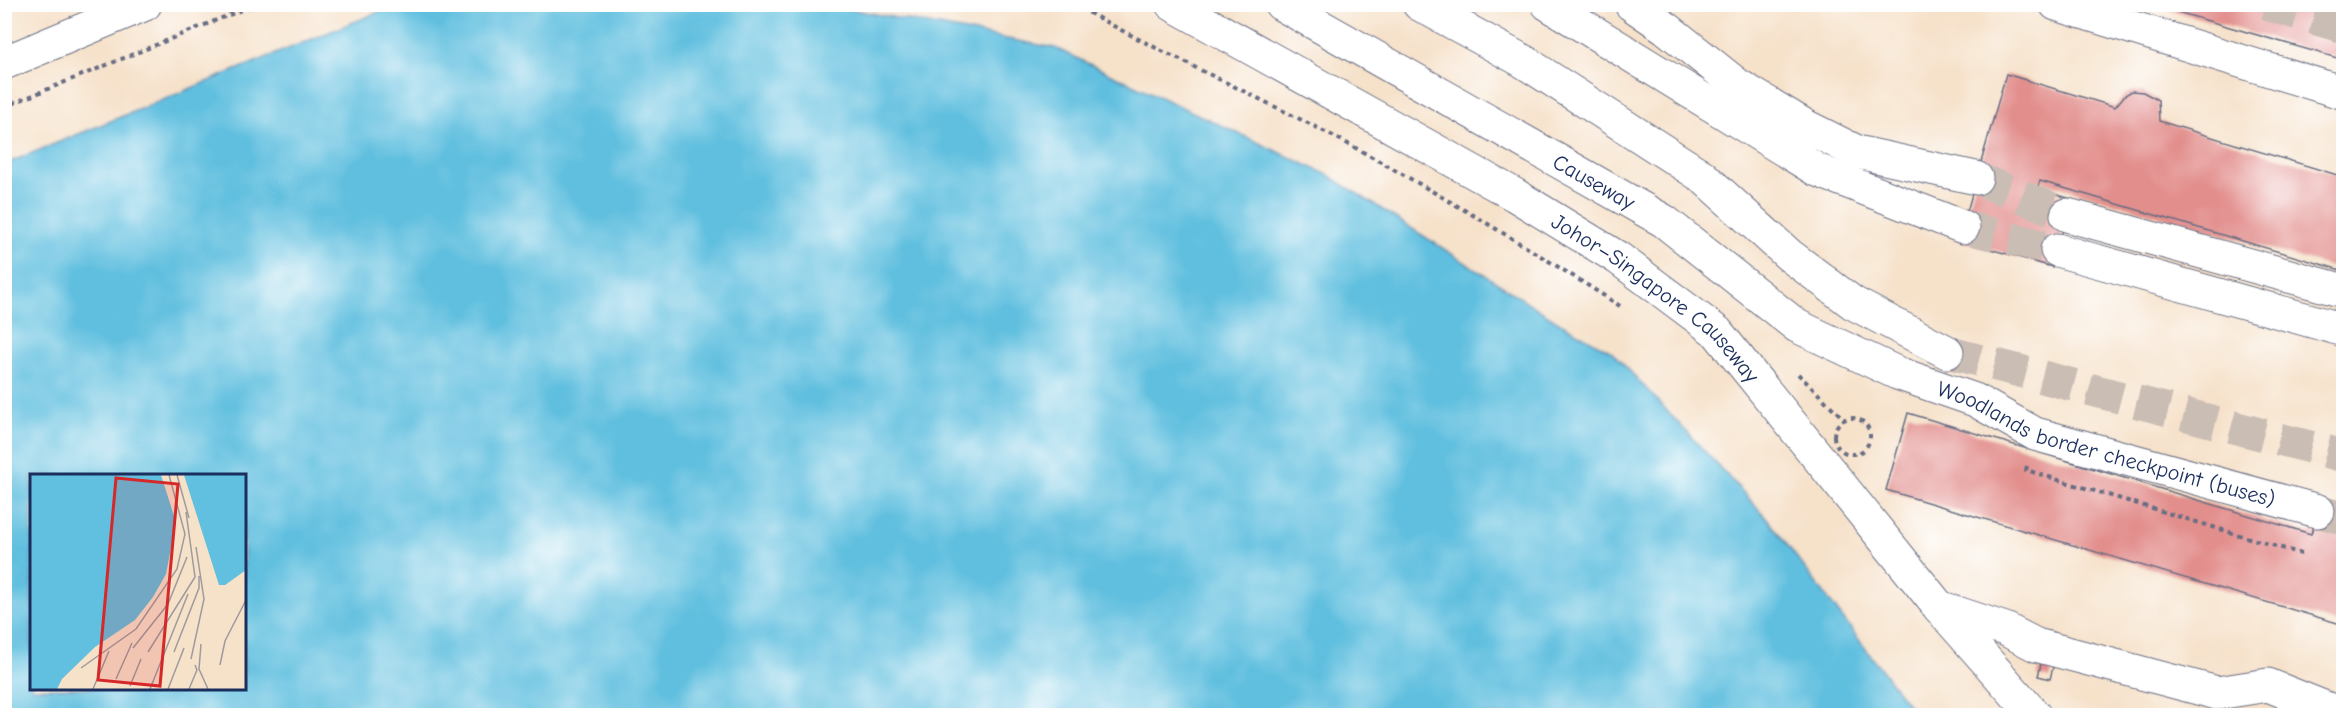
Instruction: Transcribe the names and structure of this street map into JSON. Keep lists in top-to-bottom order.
{
  "streets": {
    "main road": ["Causeway", "Johor–Singapore Causeway", "Woodlands border checkpoint (buses)"]
  },
  "crossings": [
    ["Causeway", "Woodlands border checkpoint (buses)"]
  ]
}
